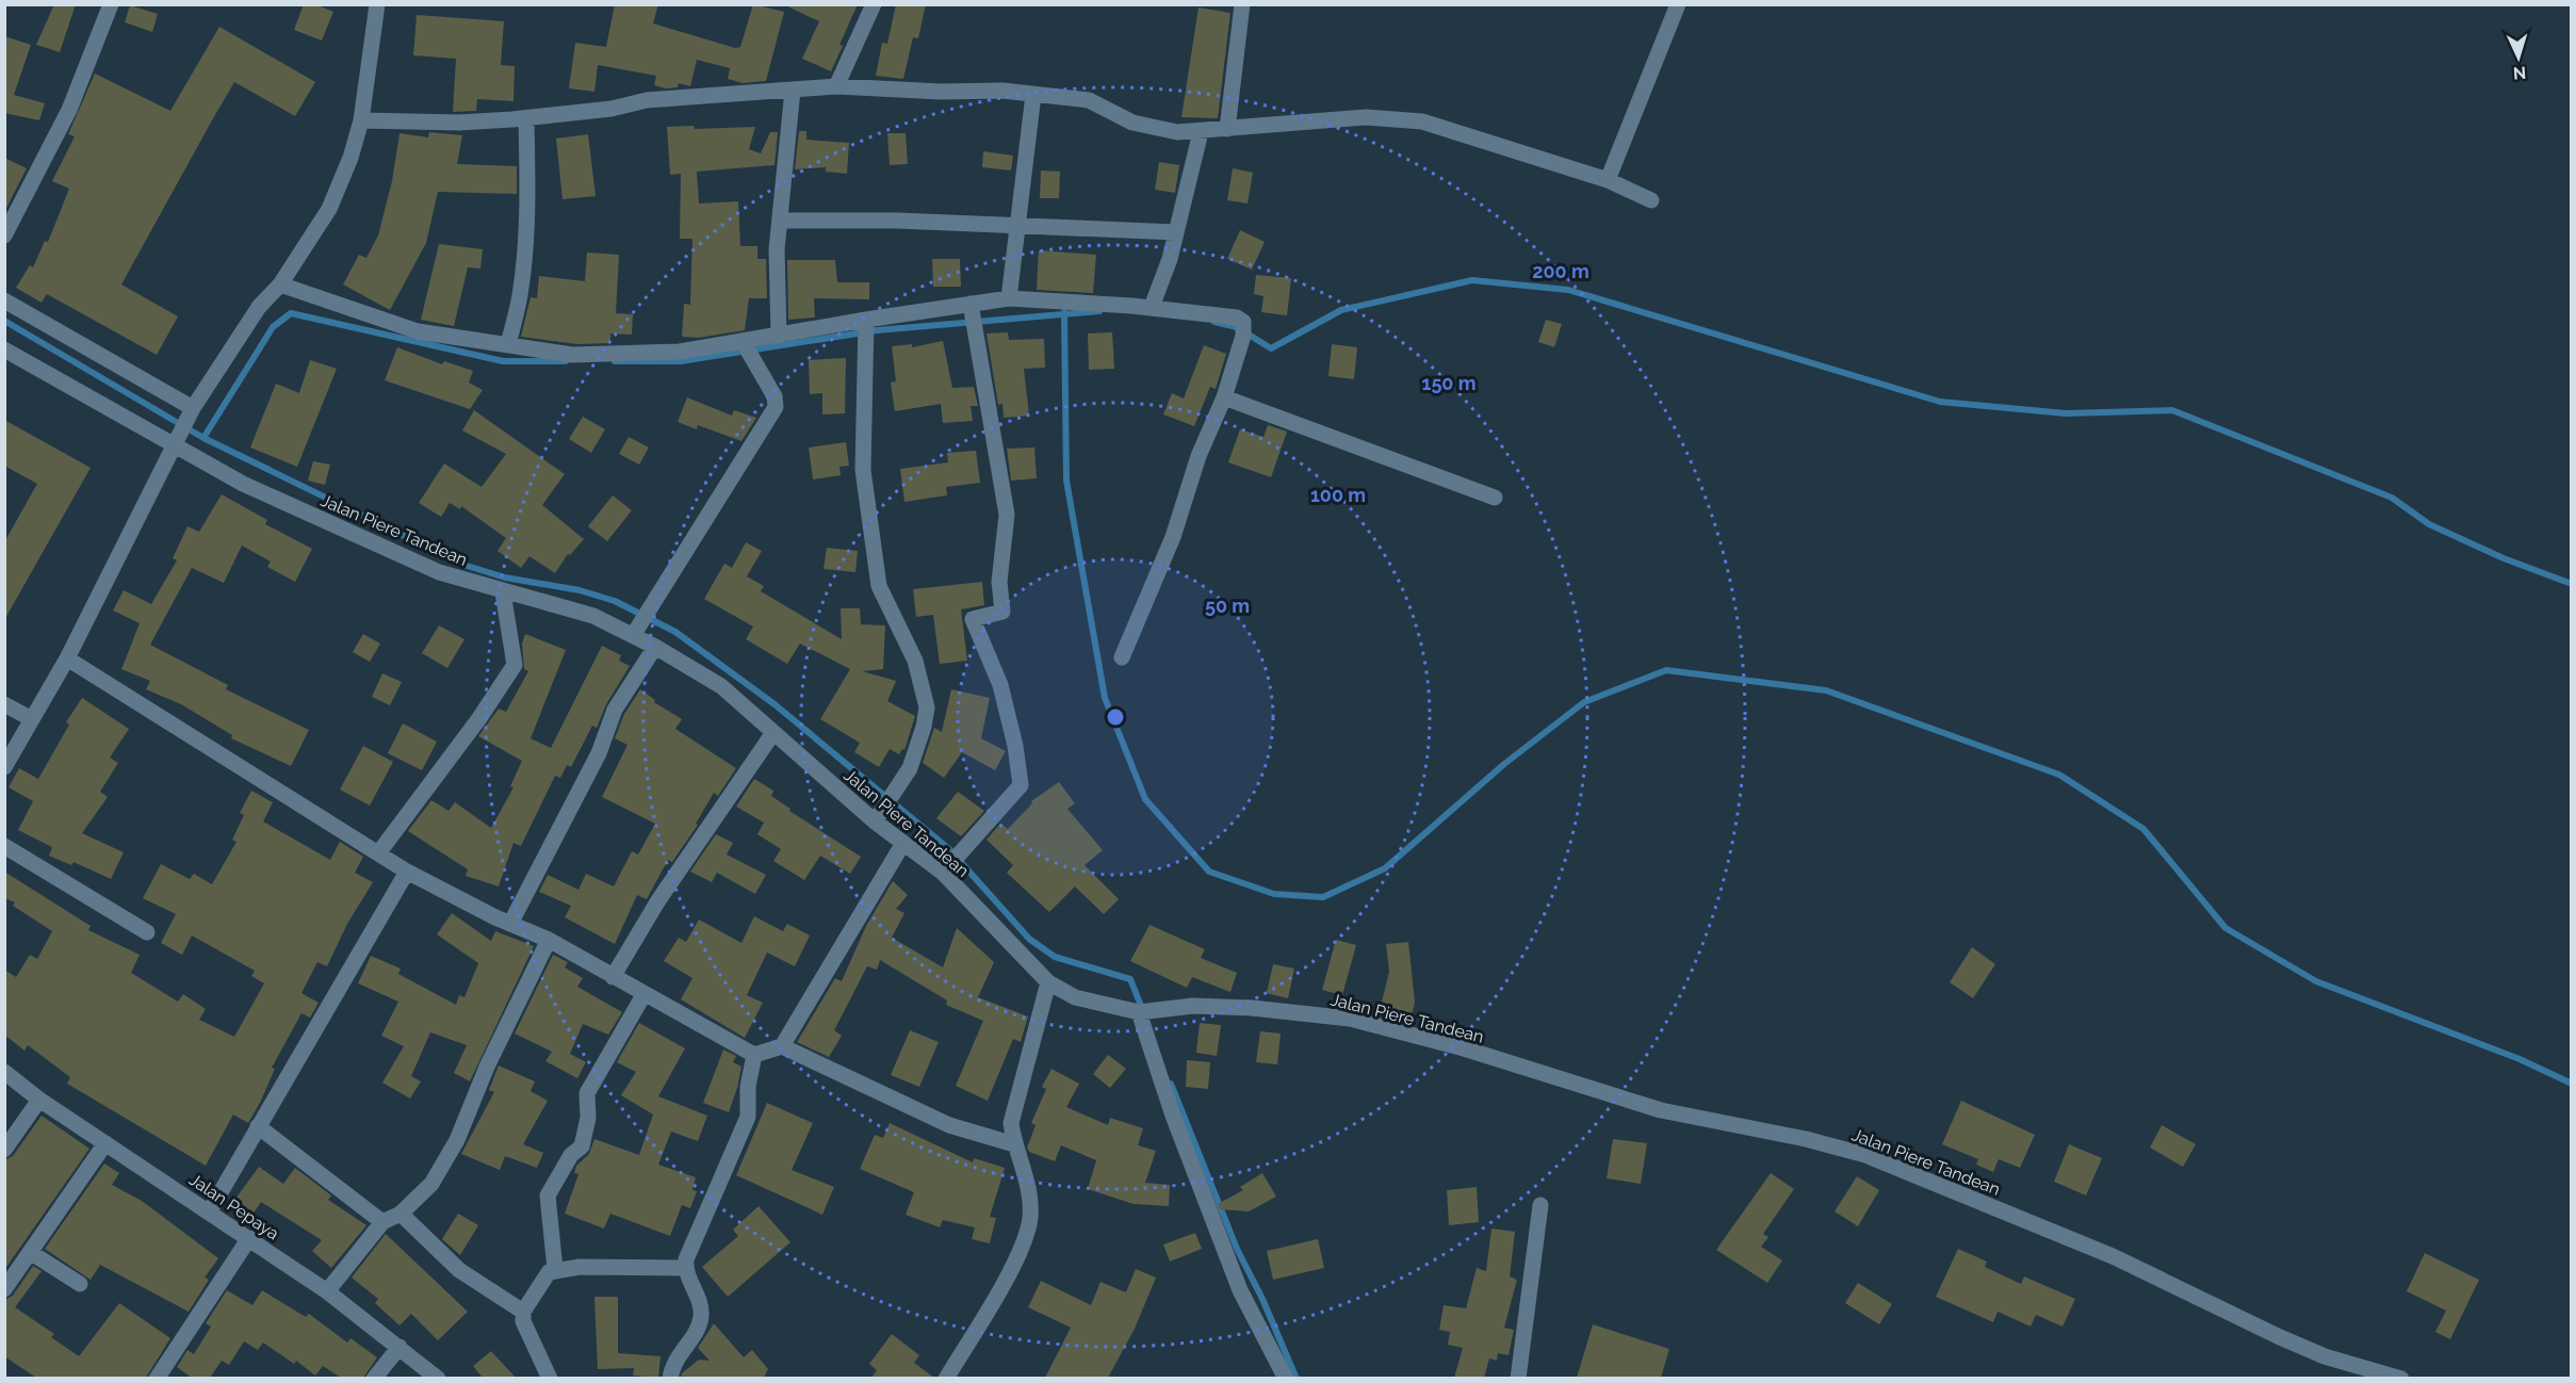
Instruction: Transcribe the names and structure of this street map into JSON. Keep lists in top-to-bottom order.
{
  "streets": {
    "street": ["Jalan Piere Tandean", "Jalan Pepaya"]
  },
  "north": "bottom",
  "rings": [
    "200 m",
    "150 m",
    "100 m",
    "50 m"
  ]
}
